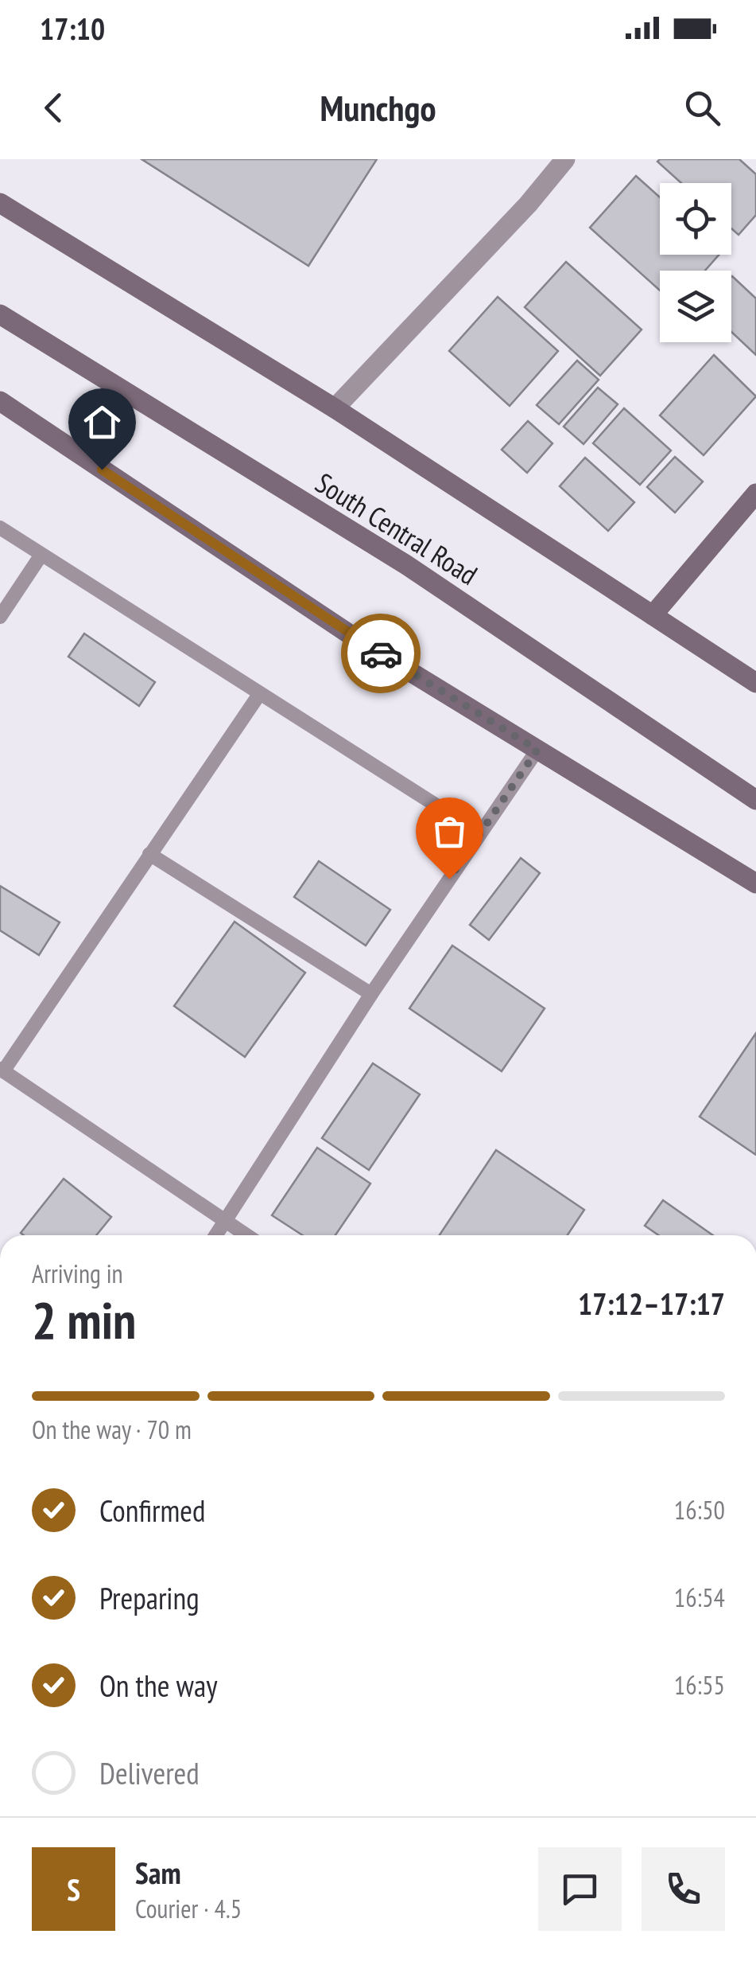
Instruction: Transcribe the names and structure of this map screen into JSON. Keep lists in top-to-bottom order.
{
  "streets": {
    "main road": ["South Central Road"]
  },
  "page": {
    "status": "17:10",
    "header": "Munchgo",
    "heading": ["2 min", "Arriving in", "17:12–17:17"],
    "panel": ["Sam", "Courier · 4.5"],
    "bar": "On the way · 70 m",
    "list": [
      ["Confirmed", "16:50"],
      ["Preparing", "16:54"],
      ["On the way", "16:55"],
      "Delivered"
    ],
    "round": "S"
  }
}
